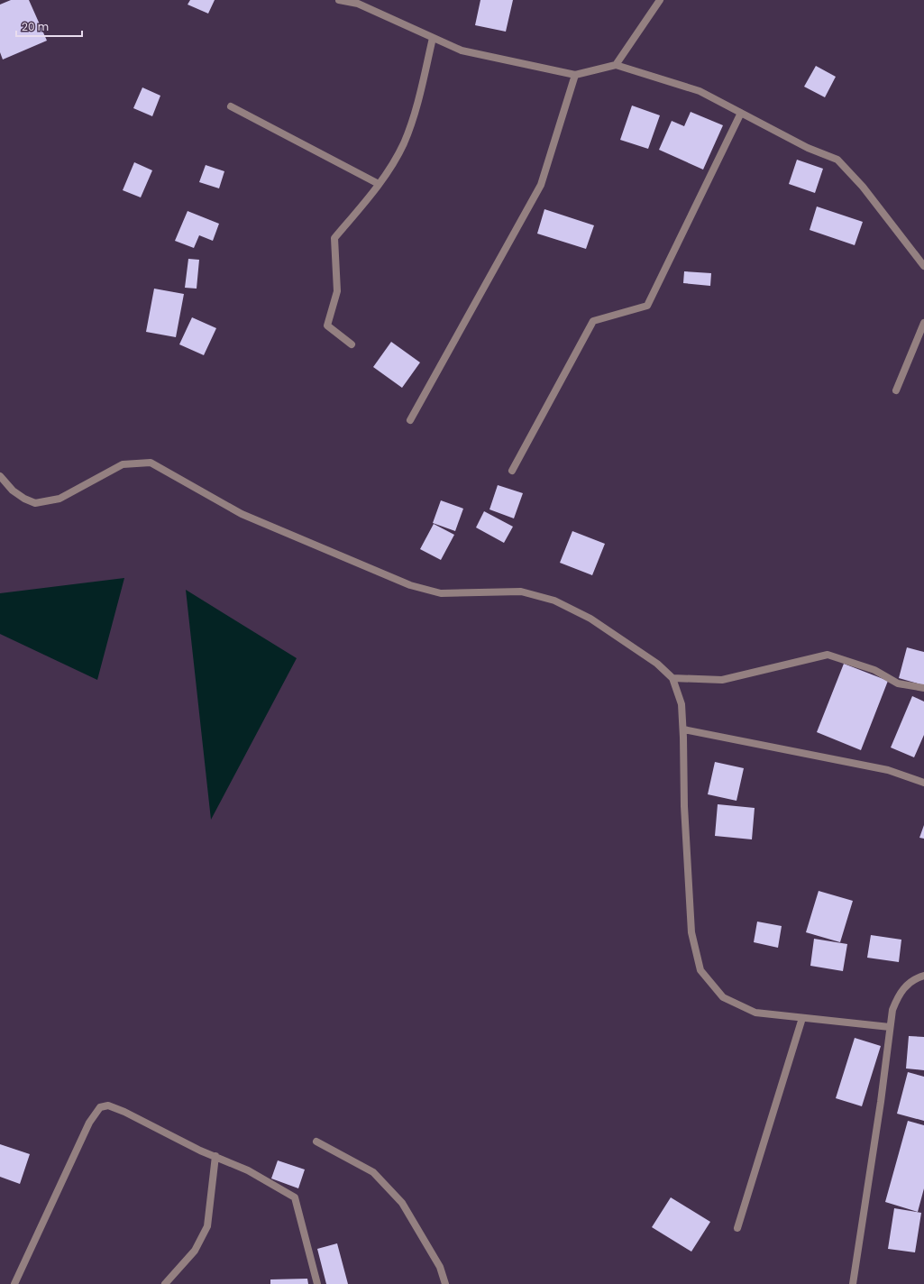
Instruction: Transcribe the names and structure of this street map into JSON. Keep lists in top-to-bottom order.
{
  "scale_bar": "20 m"
}
